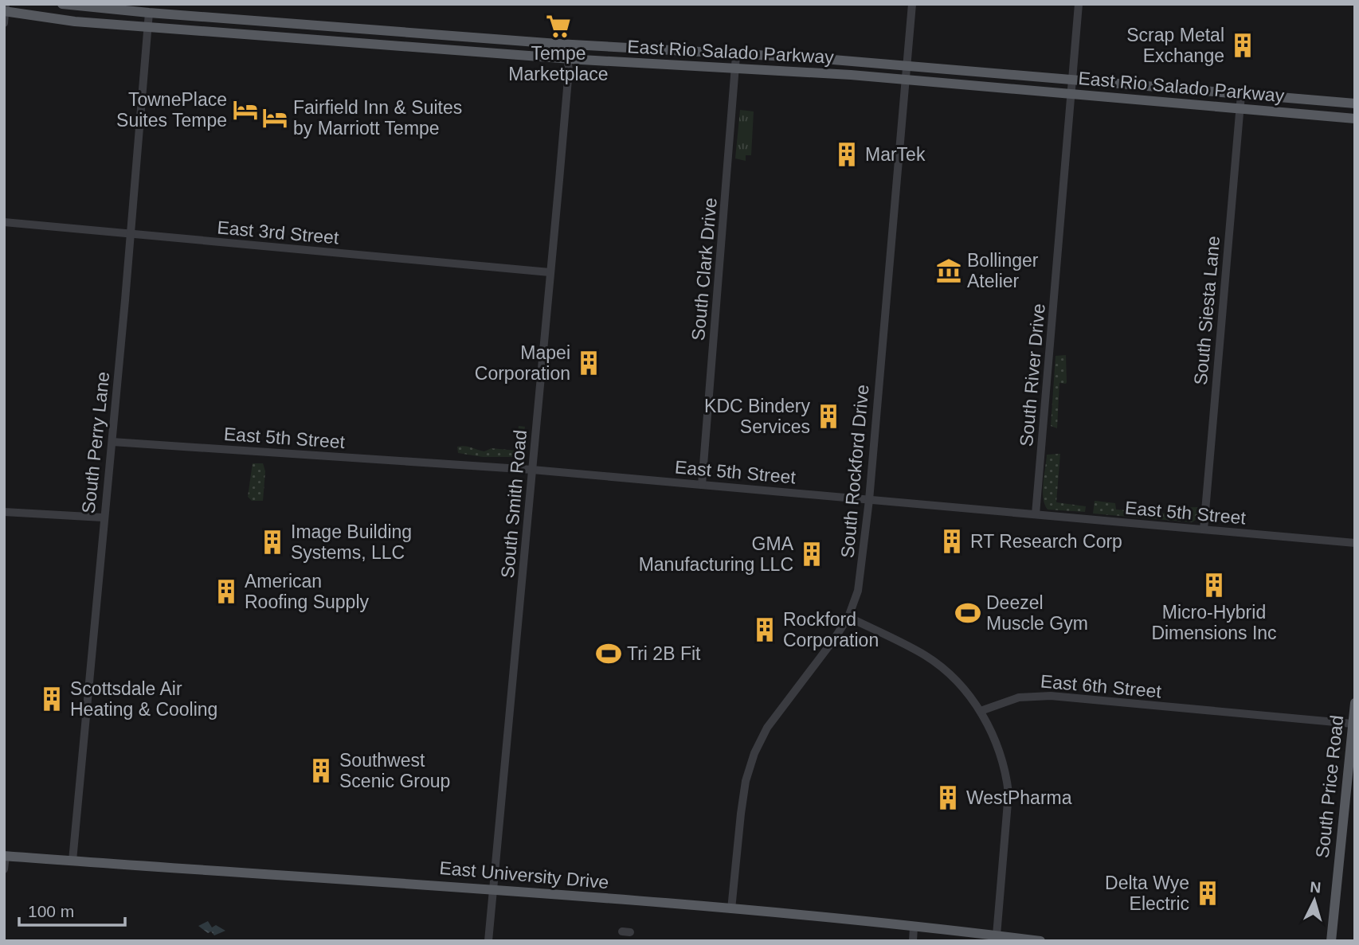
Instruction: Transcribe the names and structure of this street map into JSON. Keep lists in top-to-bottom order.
{
  "streets": {
    "main road": ["East Rio Salado Parkway", "South Price Road", "East University Drive"],
    "street": [
      "East 3rd Street",
      "South Clark Drive",
      "South Siesta Lane",
      "South River Drive",
      "East 5th Street",
      "South Perry Lane",
      "South Rockford Drive",
      "South Smith Road",
      "East 6th Street"
    ]
  },
  "crossings": [
    ["East Rio Salado Parkway", "South Clark Drive"],
    ["East Rio Salado Parkway", "South Siesta Lane"],
    ["East Rio Salado Parkway", "South River Drive"],
    ["East Rio Salado Parkway", "South Perry Lane"],
    ["East Rio Salado Parkway", "South Rockford Drive"],
    ["East Rio Salado Parkway", "South Smith Road"],
    ["East 3rd Street", "South Perry Lane"],
    ["East 3rd Street", "South Smith Road"],
    ["South Clark Drive", "East 5th Street"],
    ["South Siesta Lane", "East 5th Street"],
    ["South River Drive", "East 5th Street"],
    ["East 5th Street", "South Perry Lane"],
    ["East 5th Street", "South Rockford Drive"],
    ["East 5th Street", "South Smith Road"],
    ["South Perry Lane", "East University Drive"],
    ["South Rockford Drive", "East University Drive"],
    ["South Smith Road", "East University Drive"],
    ["East 6th Street", "South Price Road"]
  ],
  "places": {
    "supermarket": ["Tempe Marketplace"],
    "building": [
      "Scrap Metal Exchange",
      "MarTek",
      "Mapei Corporation",
      "KDC Bindery Services",
      "RT Research Corp",
      "Image Building Systems, LLC",
      "GMA Manufacturing LLC",
      "Micro-Hybrid Dimensions Inc",
      "American Roofing Supply",
      "Rockford Corporation",
      "Scottsdale Air Heating & Cooling",
      "Southwest Scenic Group",
      "WestPharma",
      "Delta Wye Electric"
    ],
    "hotel": ["TownePlace Suites Tempe", "Fairfield Inn & Suites by Marriott Tempe"],
    "museum": ["Bollinger Atelier"],
    "sports": ["Deezel Muscle Gym", "Tri 2B Fit"]
  },
  "scale_bar": "100 m",
  "north": "top"
}
